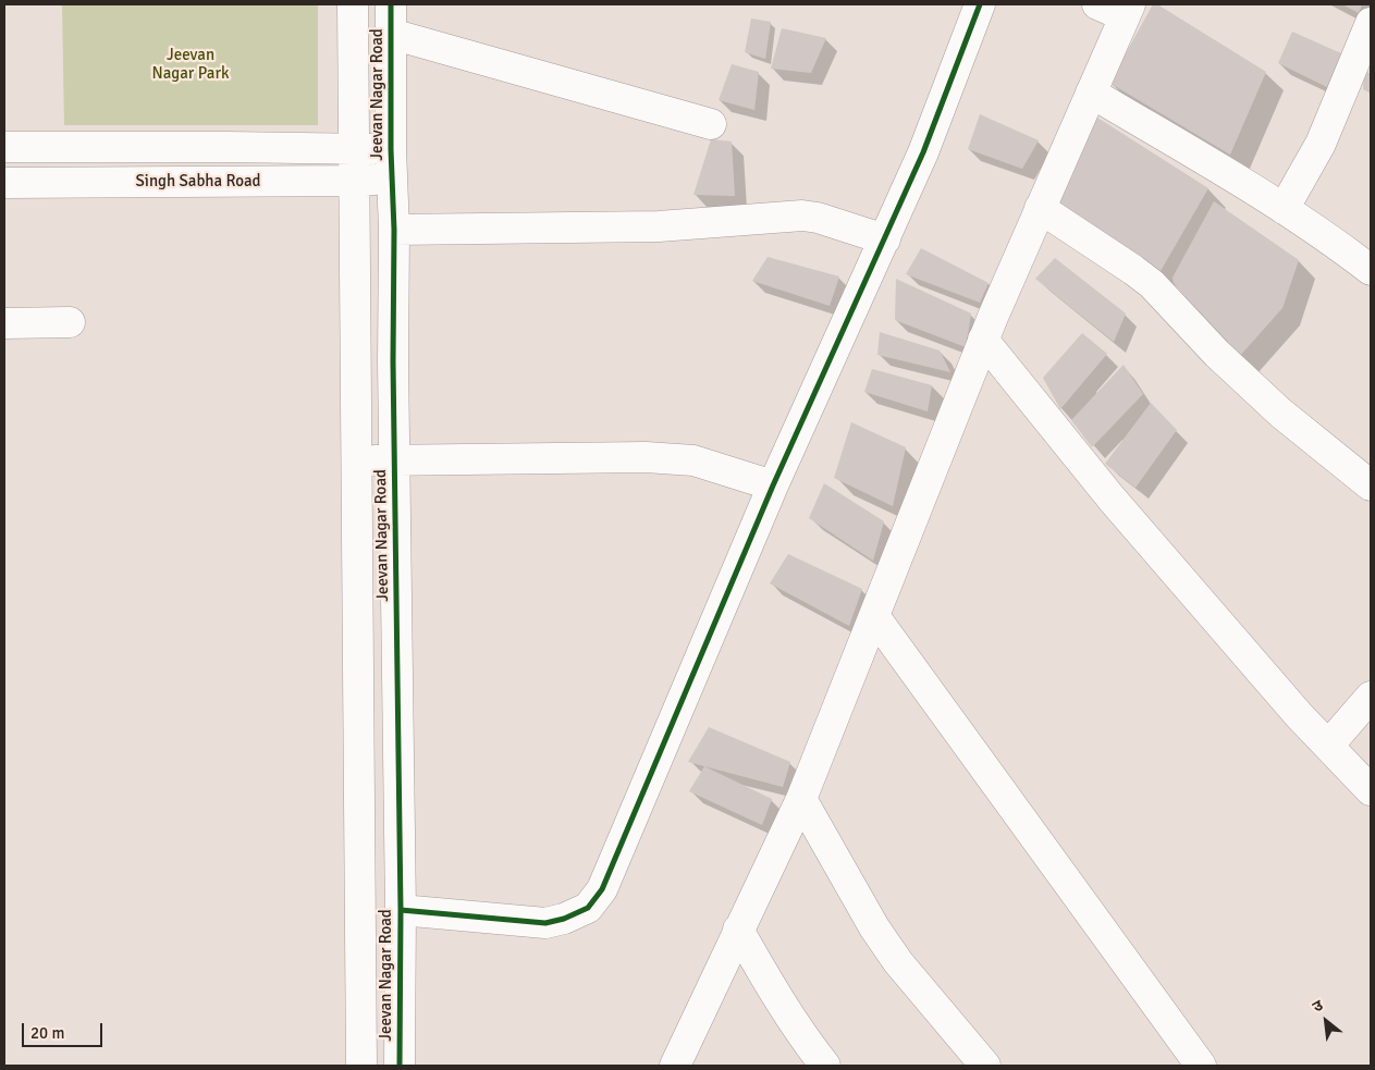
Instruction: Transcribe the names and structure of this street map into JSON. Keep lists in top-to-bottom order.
{
  "streets": {
    "street": ["Jeevan Nagar Road", "Singh Sabha Road"]
  },
  "crossings": [
    ["Jeevan Nagar Road", "Singh Sabha Road"]
  ],
  "parks": ["Jeevan Nagar Park"],
  "scale_bar": "20 m",
  "north": "top left"
}
